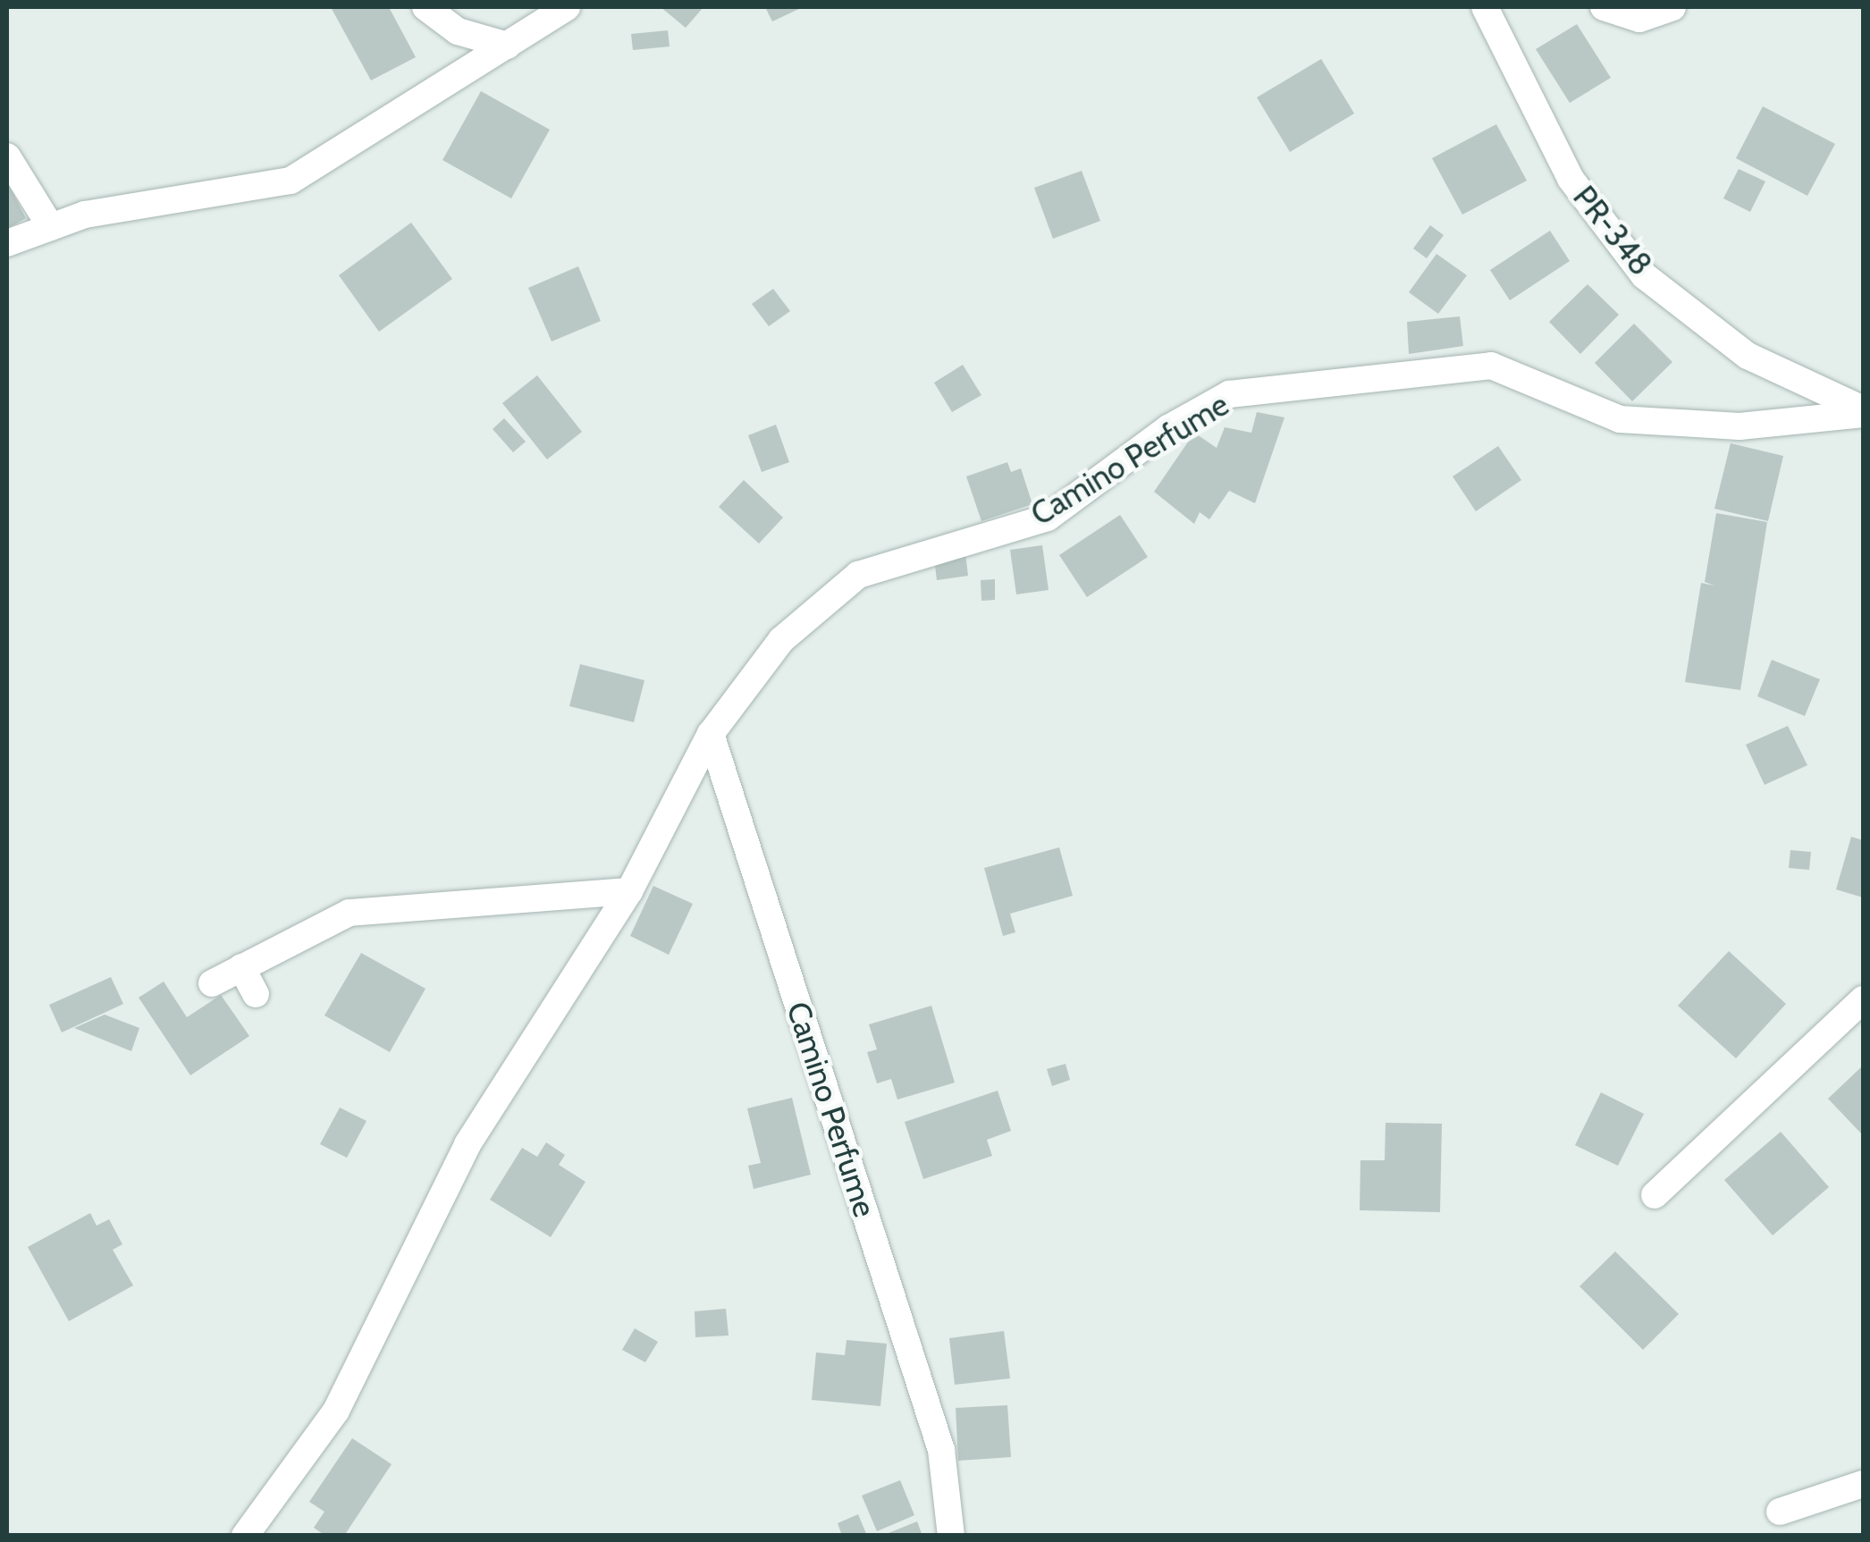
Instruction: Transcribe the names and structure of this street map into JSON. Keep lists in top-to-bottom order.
{
  "streets": {
    "street": ["PR-348", "Camino Perfume"]
  },
  "crossings": [
    ["PR-348", "Camino Perfume"]
  ]
}
